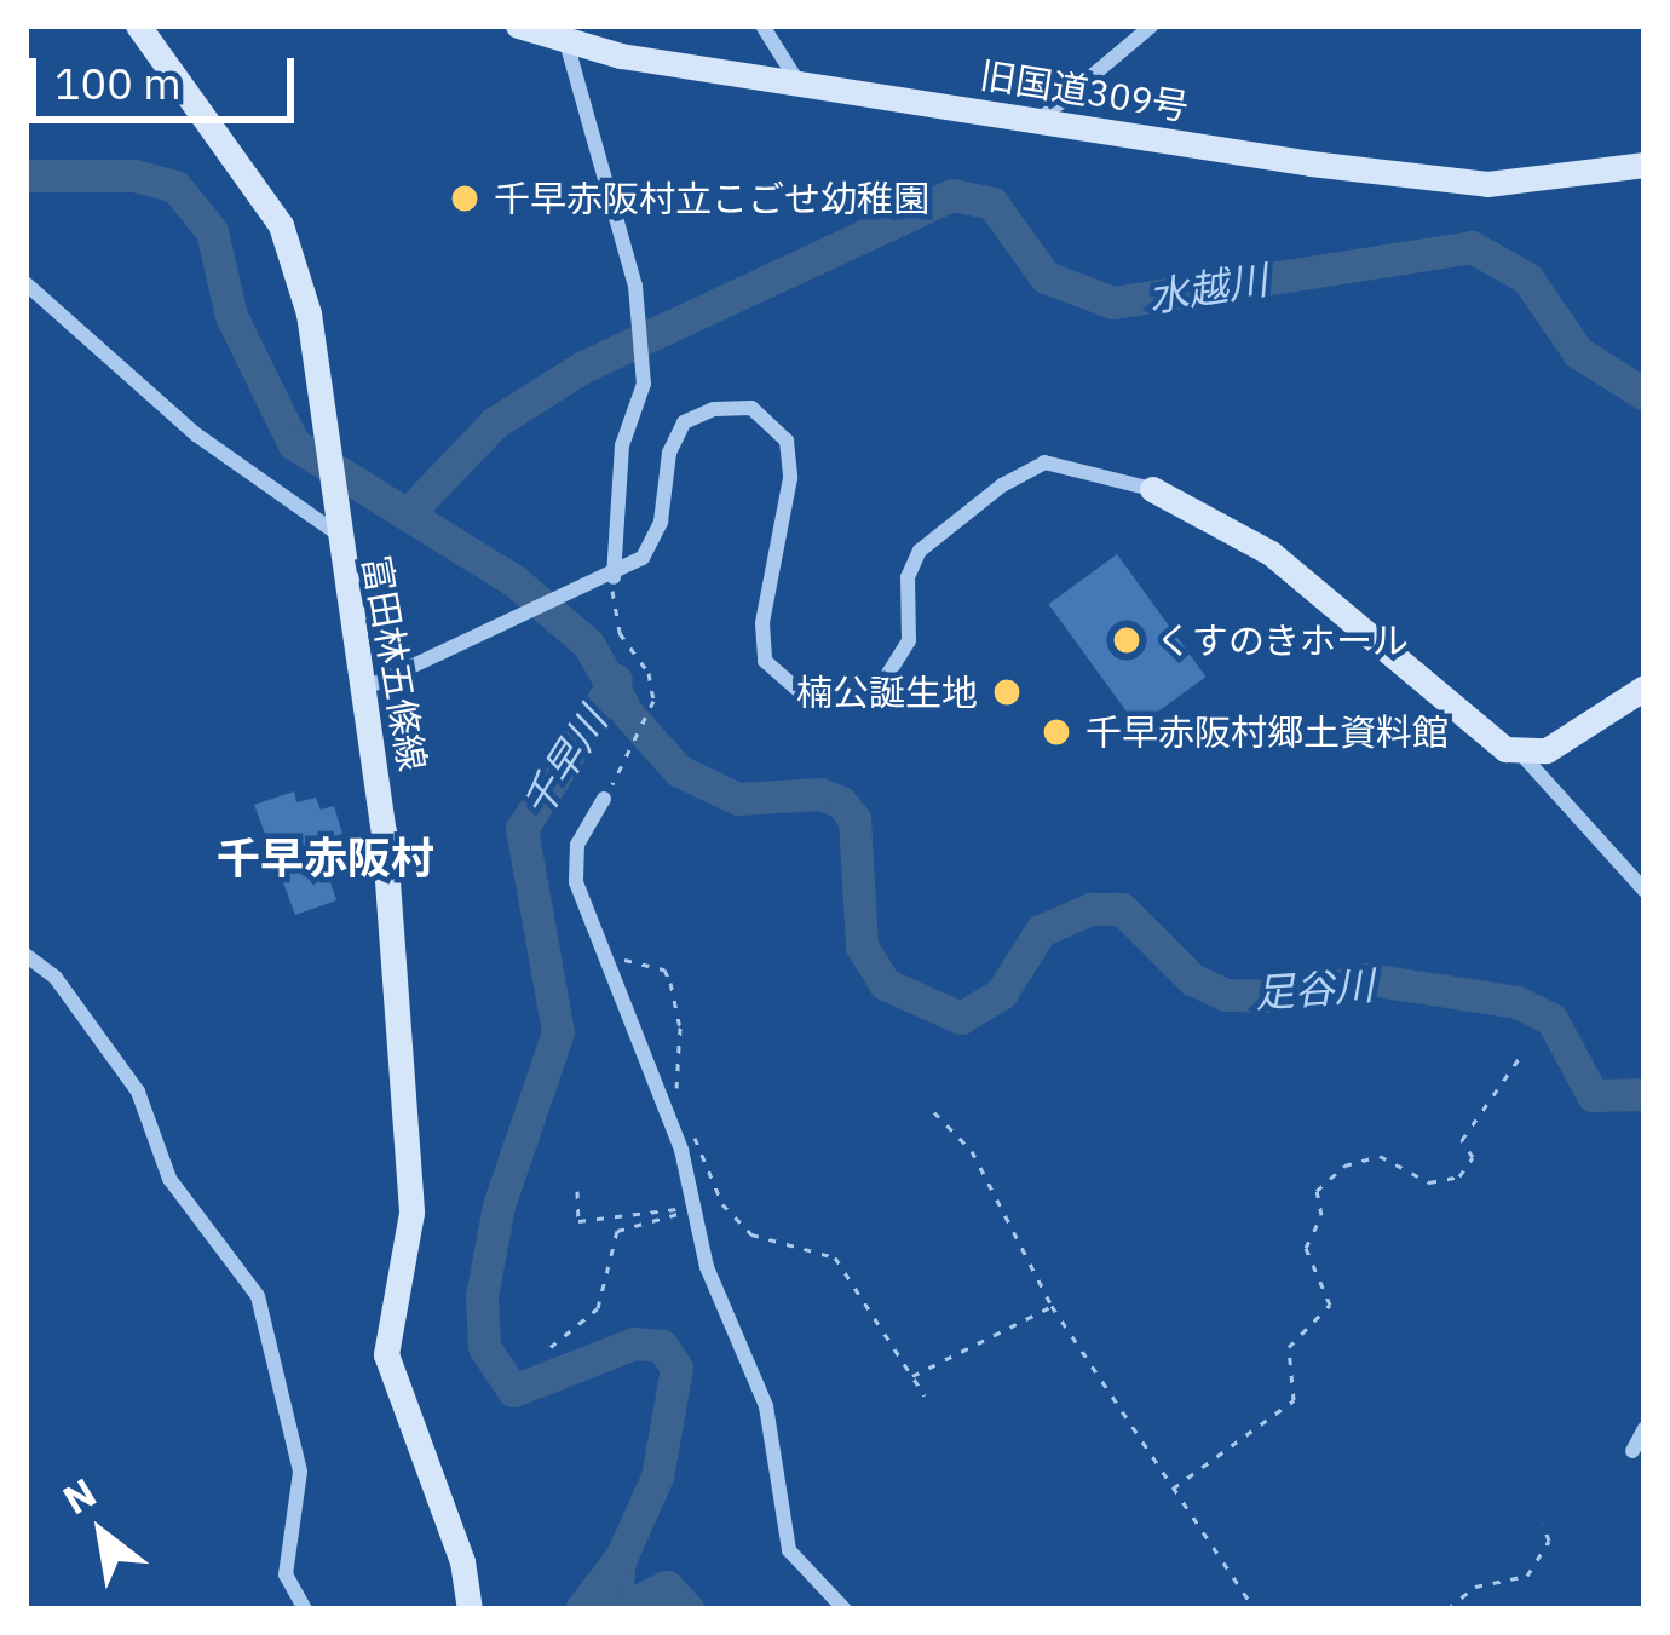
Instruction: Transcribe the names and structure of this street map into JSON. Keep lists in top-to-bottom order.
{
  "streets": {
    "street": ["旧国道309号", "富田林五條線"]
  },
  "districts": ["千早赤阪村"],
  "water": ["水越川", "千早川", "足谷川"],
  "places": [
    "千早赤阪村立こごせ幼稚園",
    "くすのきホール",
    "楠公誕生地",
    "千早赤阪村郷土資料館"
  ],
  "scale_bar": "100 m",
  "north": "top left"
}
